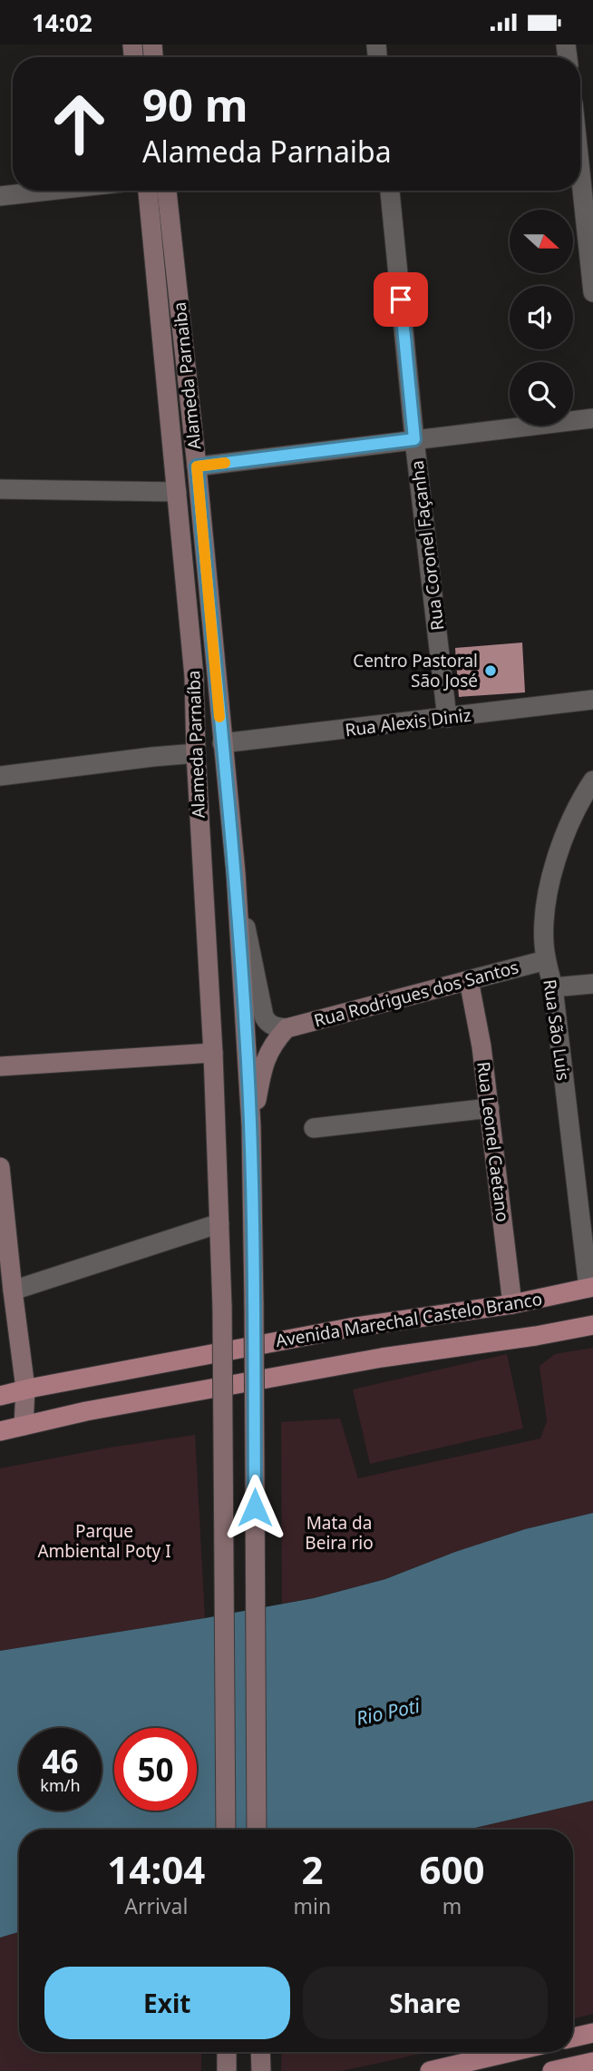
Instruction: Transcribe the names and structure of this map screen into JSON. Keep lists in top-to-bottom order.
{
  "streets": {
    "main road": [
      "Alameda Parnaiba",
      "Alameda Parnaíba",
      "Rua Rodrigues dos Santos",
      "Rua Leonel Caetano",
      "Avenida Marechal Castelo Branco"
    ],
    "street": ["Rua Coronel Façanha", "Rua Alexis Diniz", "Rua São Luis"]
  },
  "crossings": [
    ["Alameda Parnaiba", "Rua Alexis Diniz"],
    ["Alameda Parnaiba", "Rua Rodrigues dos Santos"],
    ["Rua Coronel Façanha", "Rua Alexis Diniz"],
    ["Rua Rodrigues dos Santos", "Rua São Luis"],
    ["Rua Rodrigues dos Santos", "Rua Leonel Caetano"],
    ["Rua São Luis", "Avenida Marechal Castelo Branco"],
    ["Rua Leonel Caetano", "Avenida Marechal Castelo Branco"]
  ],
  "water": ["Rio Poti"],
  "parks": ["Mata da Beira rio", "Parque Ambiental Poty I"],
  "places": ["Centro Pastoral São José"],
  "north": "right",
  "page": {
    "status": "14:02",
    "turn": ["90 m", "Alameda Parnaiba"],
    "speed": "46 km/h",
    "limit": "50",
    "eta": [
      "14:04",
      "Arrival",
      "2",
      "min",
      "600",
      "m"
    ],
    "buttons": ["Exit", "Share"]
  }
}
